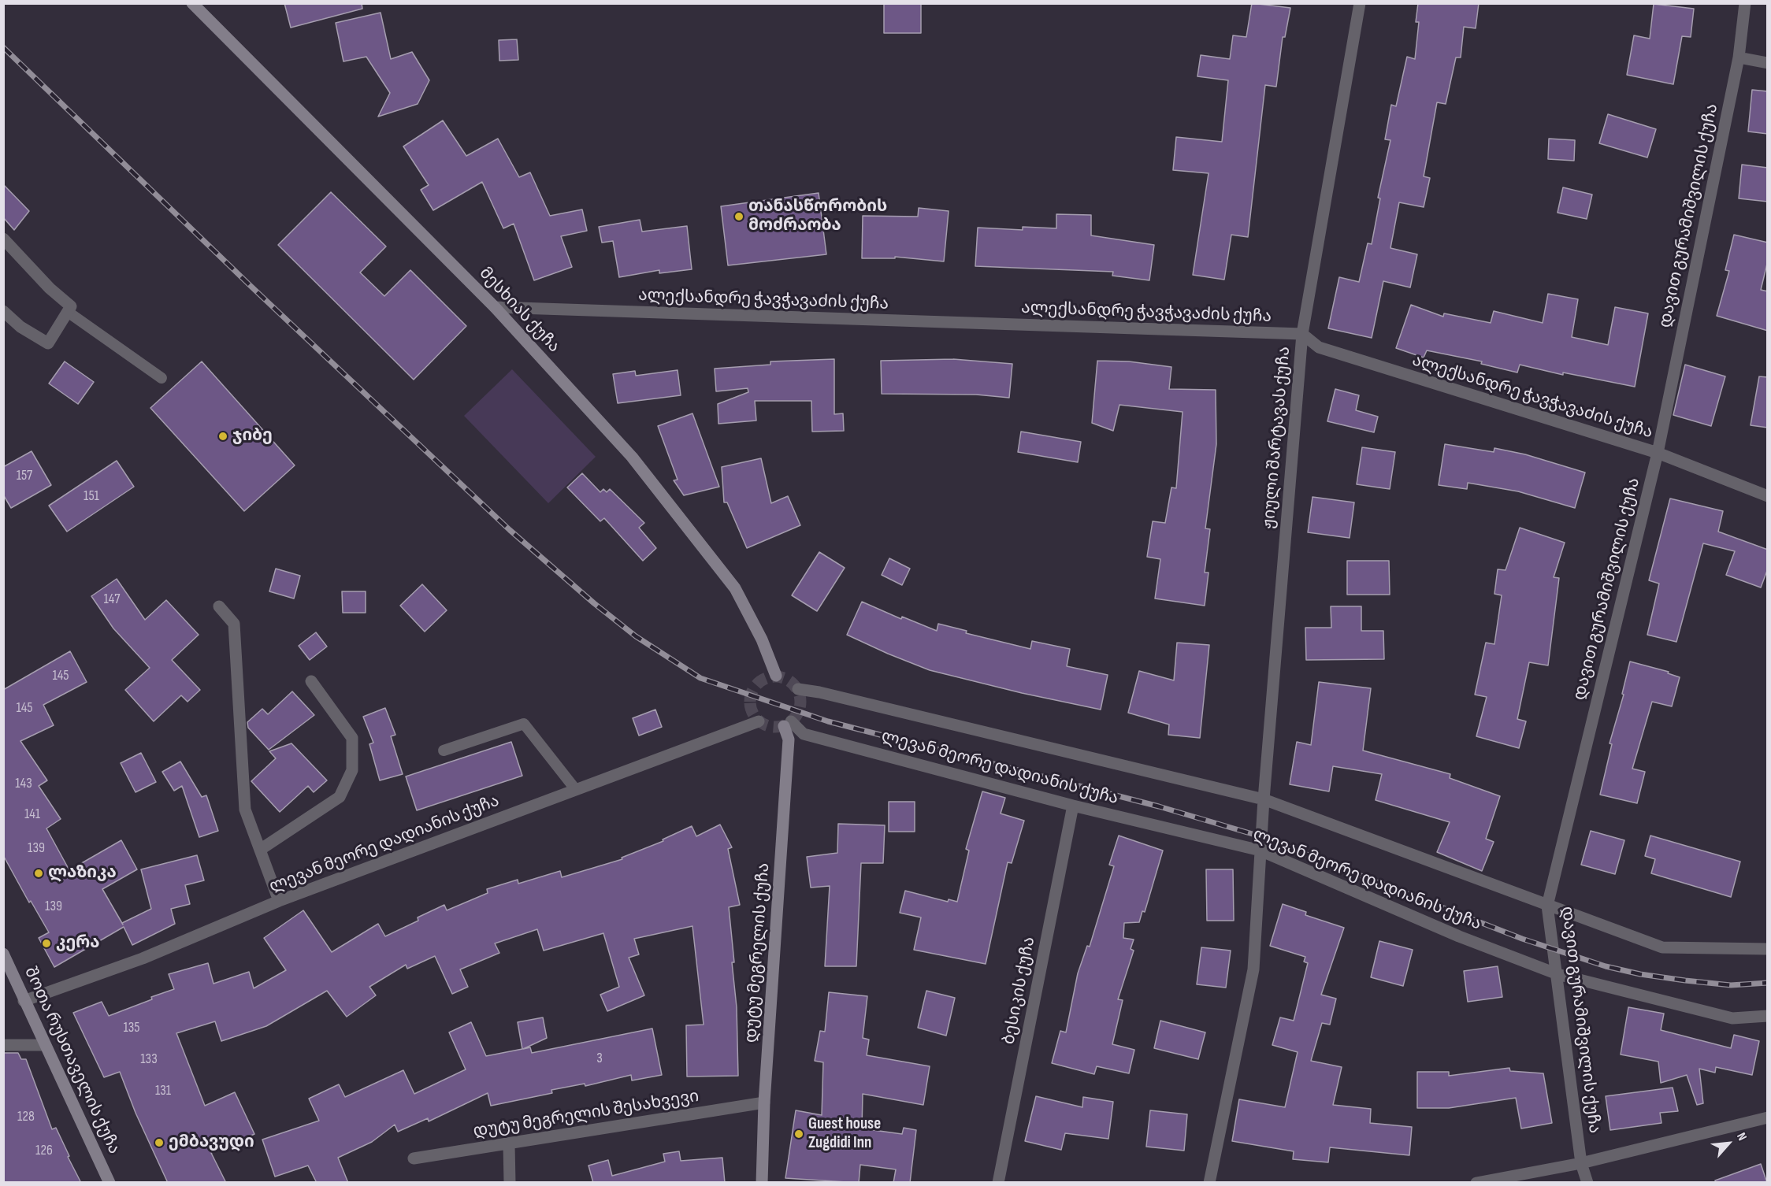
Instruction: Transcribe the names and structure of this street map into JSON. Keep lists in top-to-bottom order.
{
  "streets": {
    "street": [
      "დავით გურამიშვილის ქუჩა",
      "ალექსანდრე ჭავჭავაძის ქუჩა",
      "მესხიას ქუჩა",
      "ჟიული შარტავას ქუჩა",
      "ლევან მეორე დადიანის ქუჩა",
      "დუტუ მეგრელის ქუჩა",
      "ბესიკის ქუჩა",
      "შოთა რუსთაველის ქუჩა",
      "დუტუ მეგრელის შესახვევი"
    ]
  },
  "crossings": [
    ["დავით გურამიშვილის ქუჩა", "ალექსანდრე ჭავჭავაძის ქუჩა"],
    ["დავით გურამიშვილის ქუჩა", "ლევან მეორე დადიანის ქუჩა"],
    ["ალექსანდრე ჭავჭავაძის ქუჩა", "მესხიას ქუჩა"],
    ["ალექსანდრე ჭავჭავაძის ქუჩა", "ჟიული შარტავას ქუჩა"],
    ["ჟიული შარტავას ქუჩა", "ლევან მეორე დადიანის ქუჩა"],
    ["ლევან მეორე დადიანის ქუჩა", "დუტუ მეგრელის ქუჩა"],
    ["ლევან მეორე დადიანის ქუჩა", "ბესიკის ქუჩა"],
    ["ლევან მეორე დადიანის ქუჩა", "შოთა რუსთაველის ქუჩა"],
    ["დუტუ მეგრელის ქუჩა", "დუტუ მეგრელის შესახვევი"]
  ],
  "places": [
    "თანასწორობის მოძრაობა",
    "ჯიბე",
    "ლაზიკა",
    "კერა",
    "Guest house Zugdidi Inn",
    "ემბავუდი"
  ],
  "house_numbers": [
    "157",
    "151",
    "147",
    "145",
    "145",
    "143",
    "141",
    "139",
    "139",
    "135",
    "3",
    "133",
    "131",
    "128",
    "126"
  ],
  "north": "top right"
}
